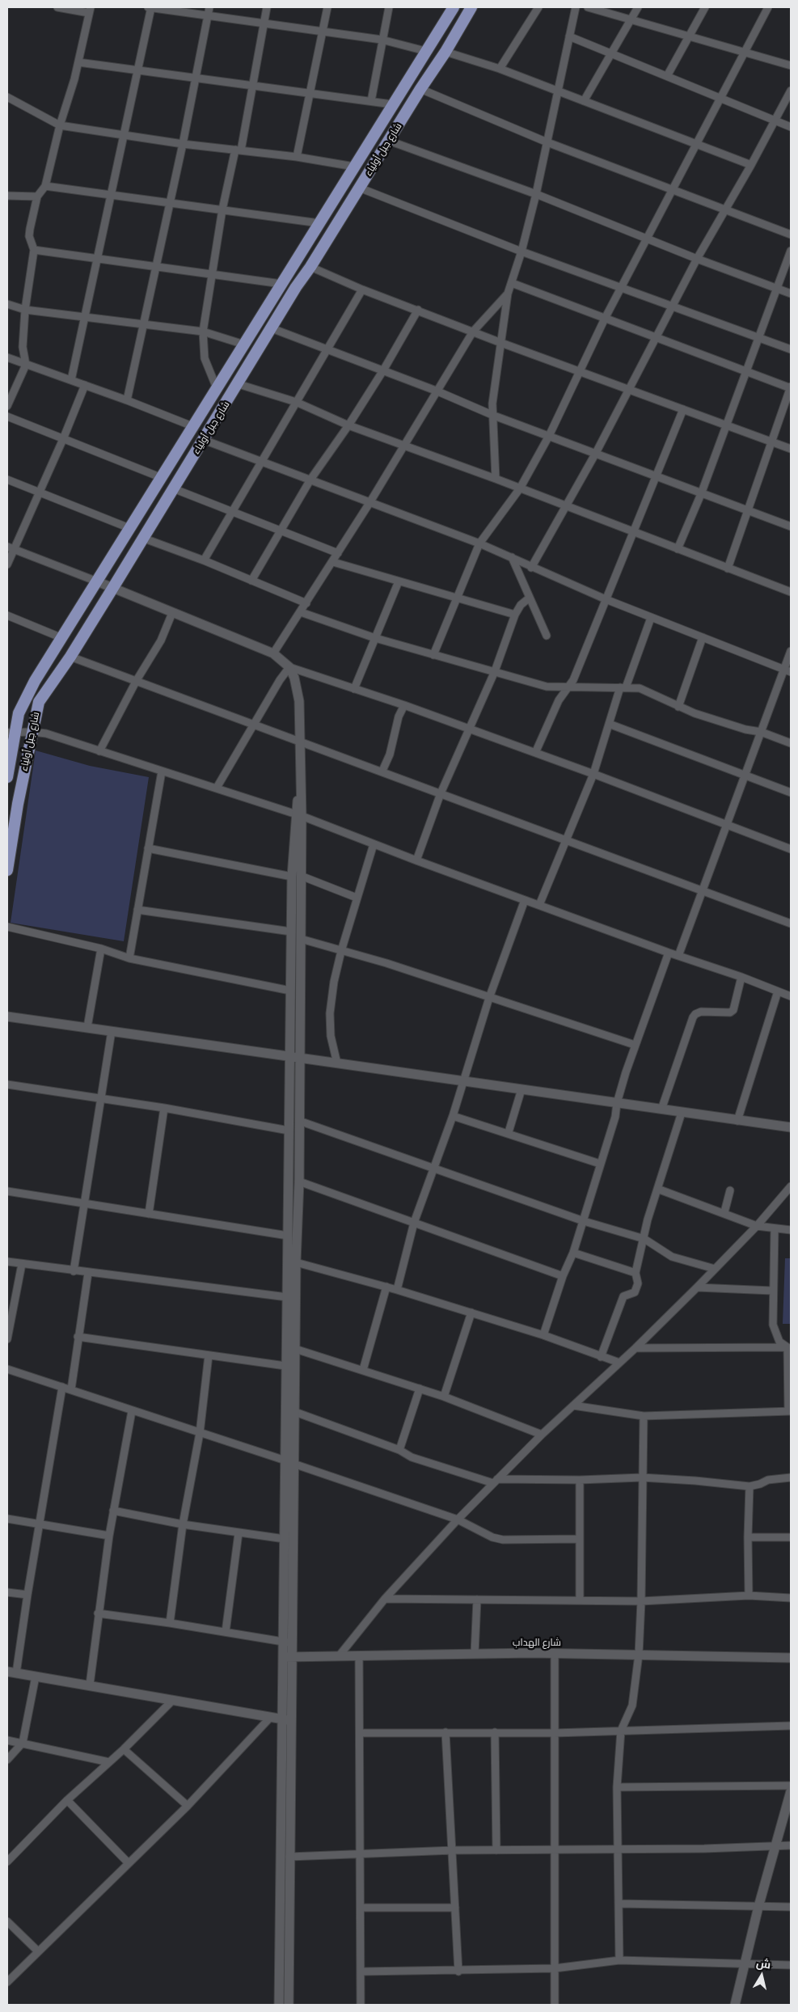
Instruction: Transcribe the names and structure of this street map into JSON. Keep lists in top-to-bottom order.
{
  "streets": {
    "main road": ["شارع جبل أولياء"],
    "street": ["شارع الهداب"]
  },
  "north": "top"
}
